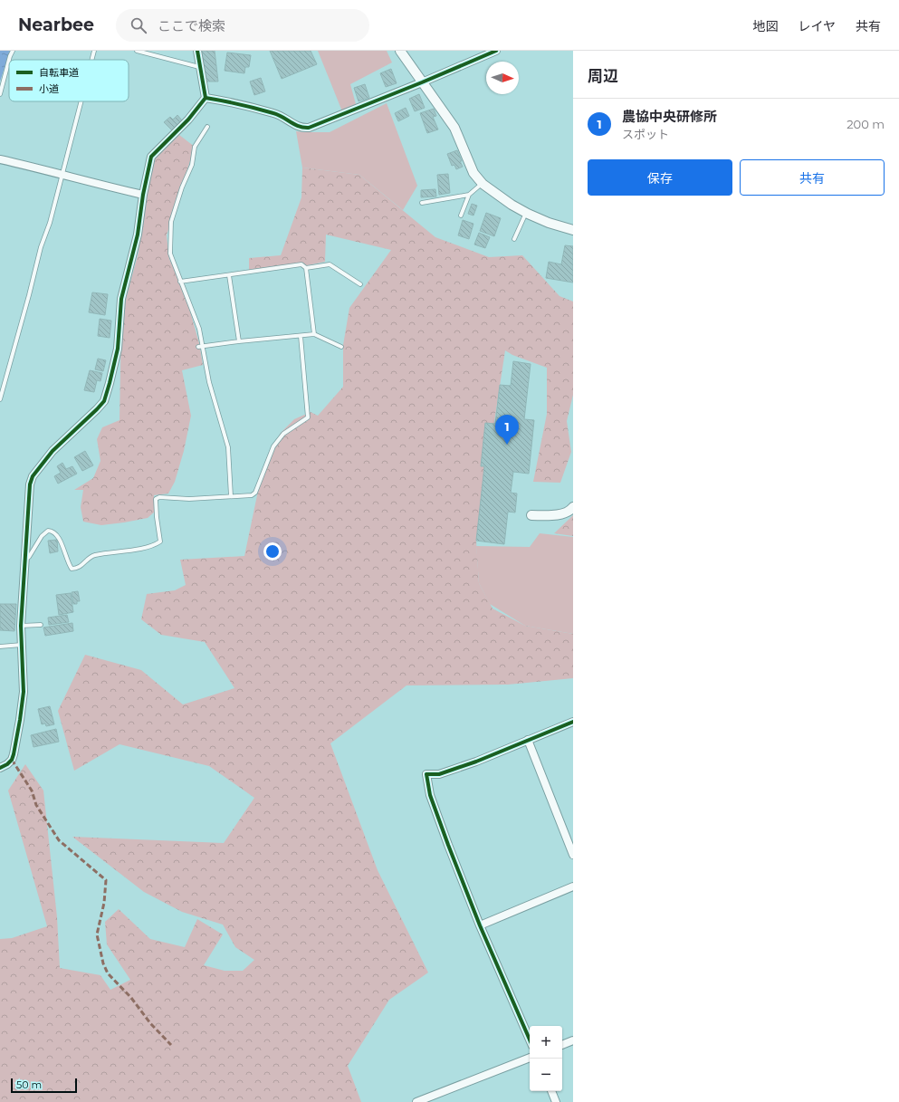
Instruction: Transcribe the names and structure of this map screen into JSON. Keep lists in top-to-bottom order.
{
  "legend": ["自転車道", "小道"],
  "scale_bar": "50 m",
  "north": "right",
  "page": {
    "header": "Nearbee",
    "search": "ここで検索",
    "nav": ["地図", "レイヤ", "共有"],
    "heading": "周辺",
    "list": [
      {
        "mark": "1",
        "name": "農協中央研修所",
        "note": "スポット",
        "value": "200 m"
      }
    ],
    "buttons": ["保存", "共有"],
    "pins": "1",
    "map_buttons": ["+", "−"],
    "scale": "50 m"
  }
}
